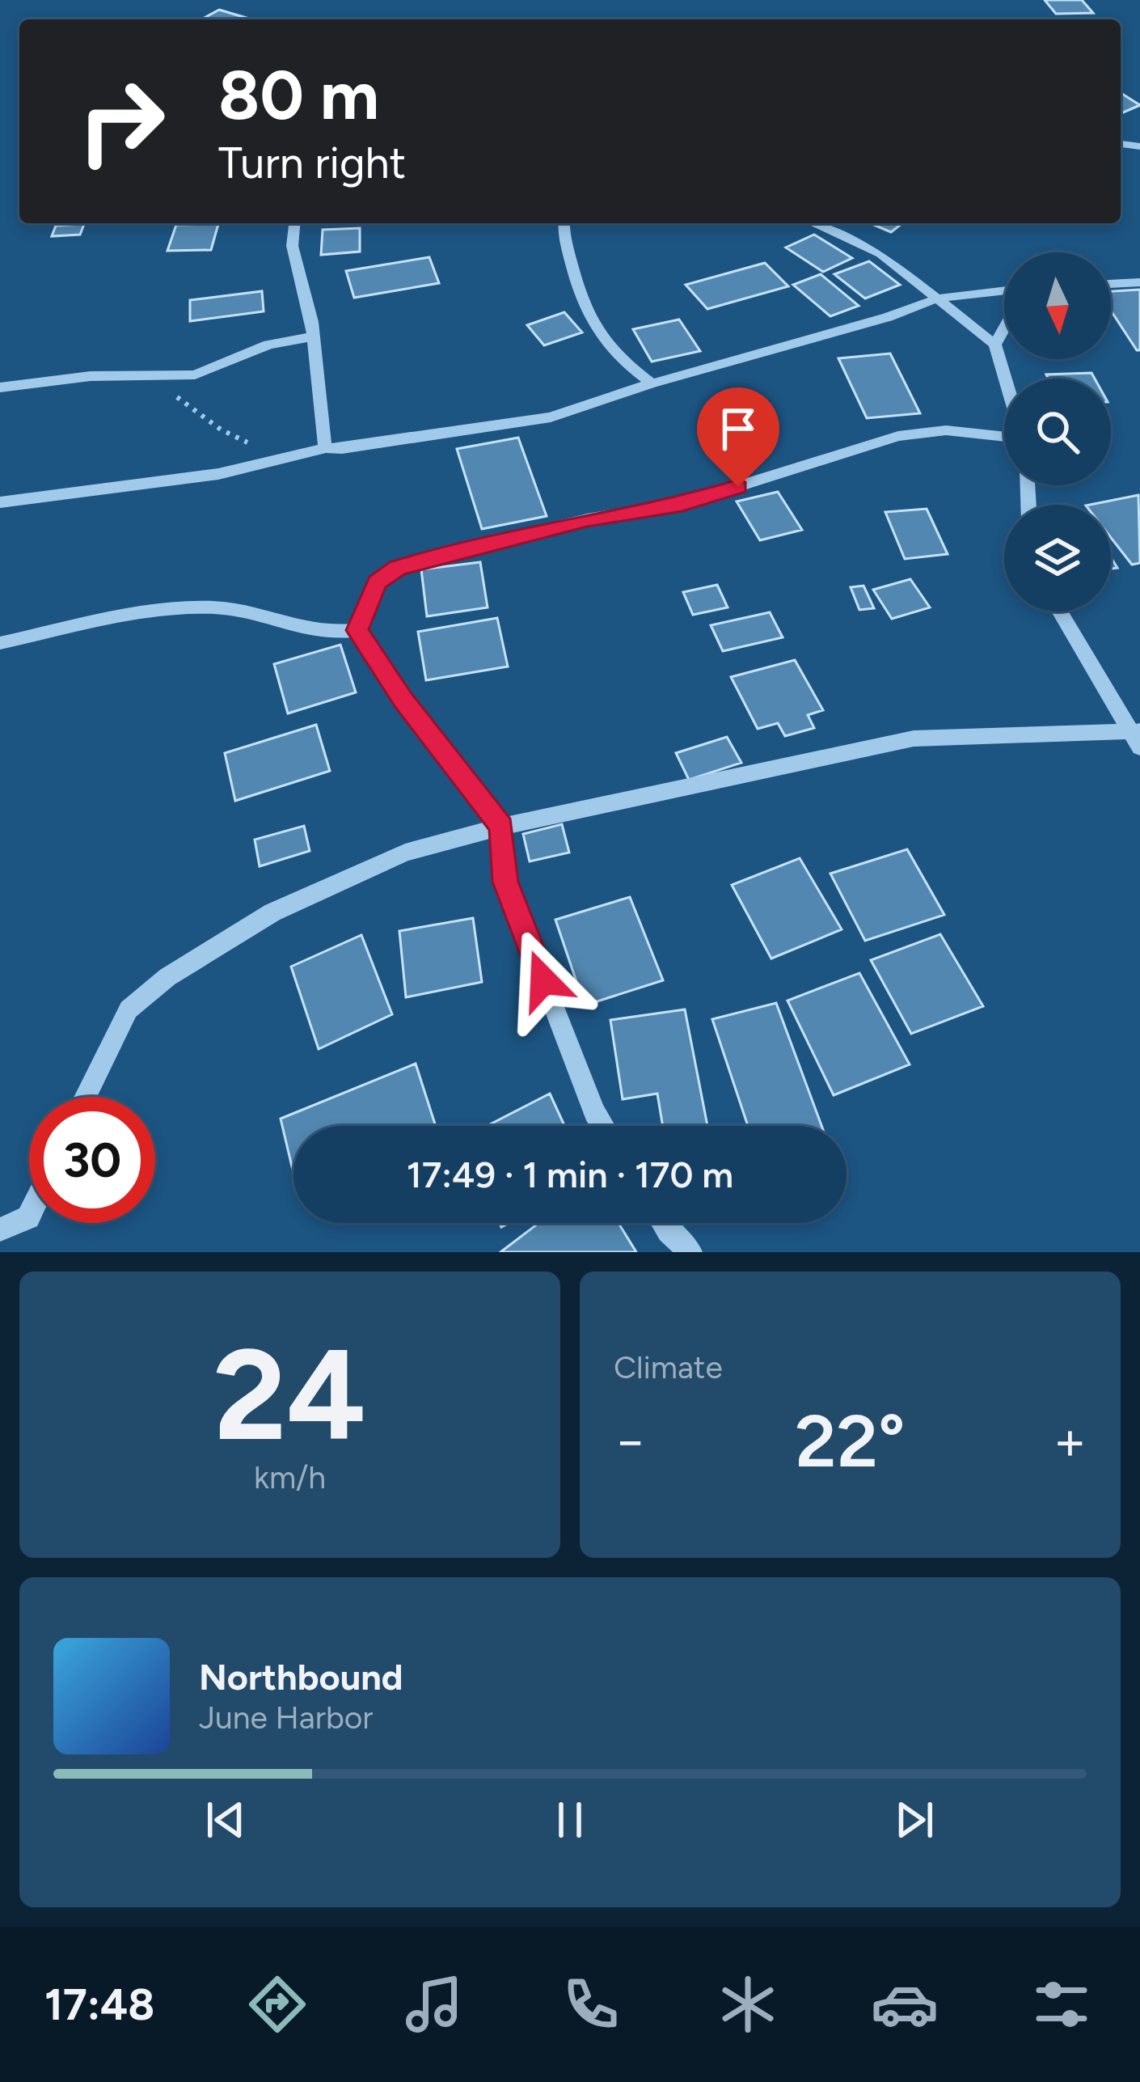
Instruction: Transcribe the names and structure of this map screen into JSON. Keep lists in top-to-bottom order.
{
  "north": "bottom",
  "page": {
    "turn": ["80 m", "Turn right"],
    "limit": "30",
    "trip": "17:49 · 1 min · 170 m",
    "tile": [
      ["24", "km/h"],
      "Climate"
    ],
    "heat": ["−", "22°", "+"],
    "song": ["Northbound", "June Harbor"],
    "tabs": "17:48"
  }
}
